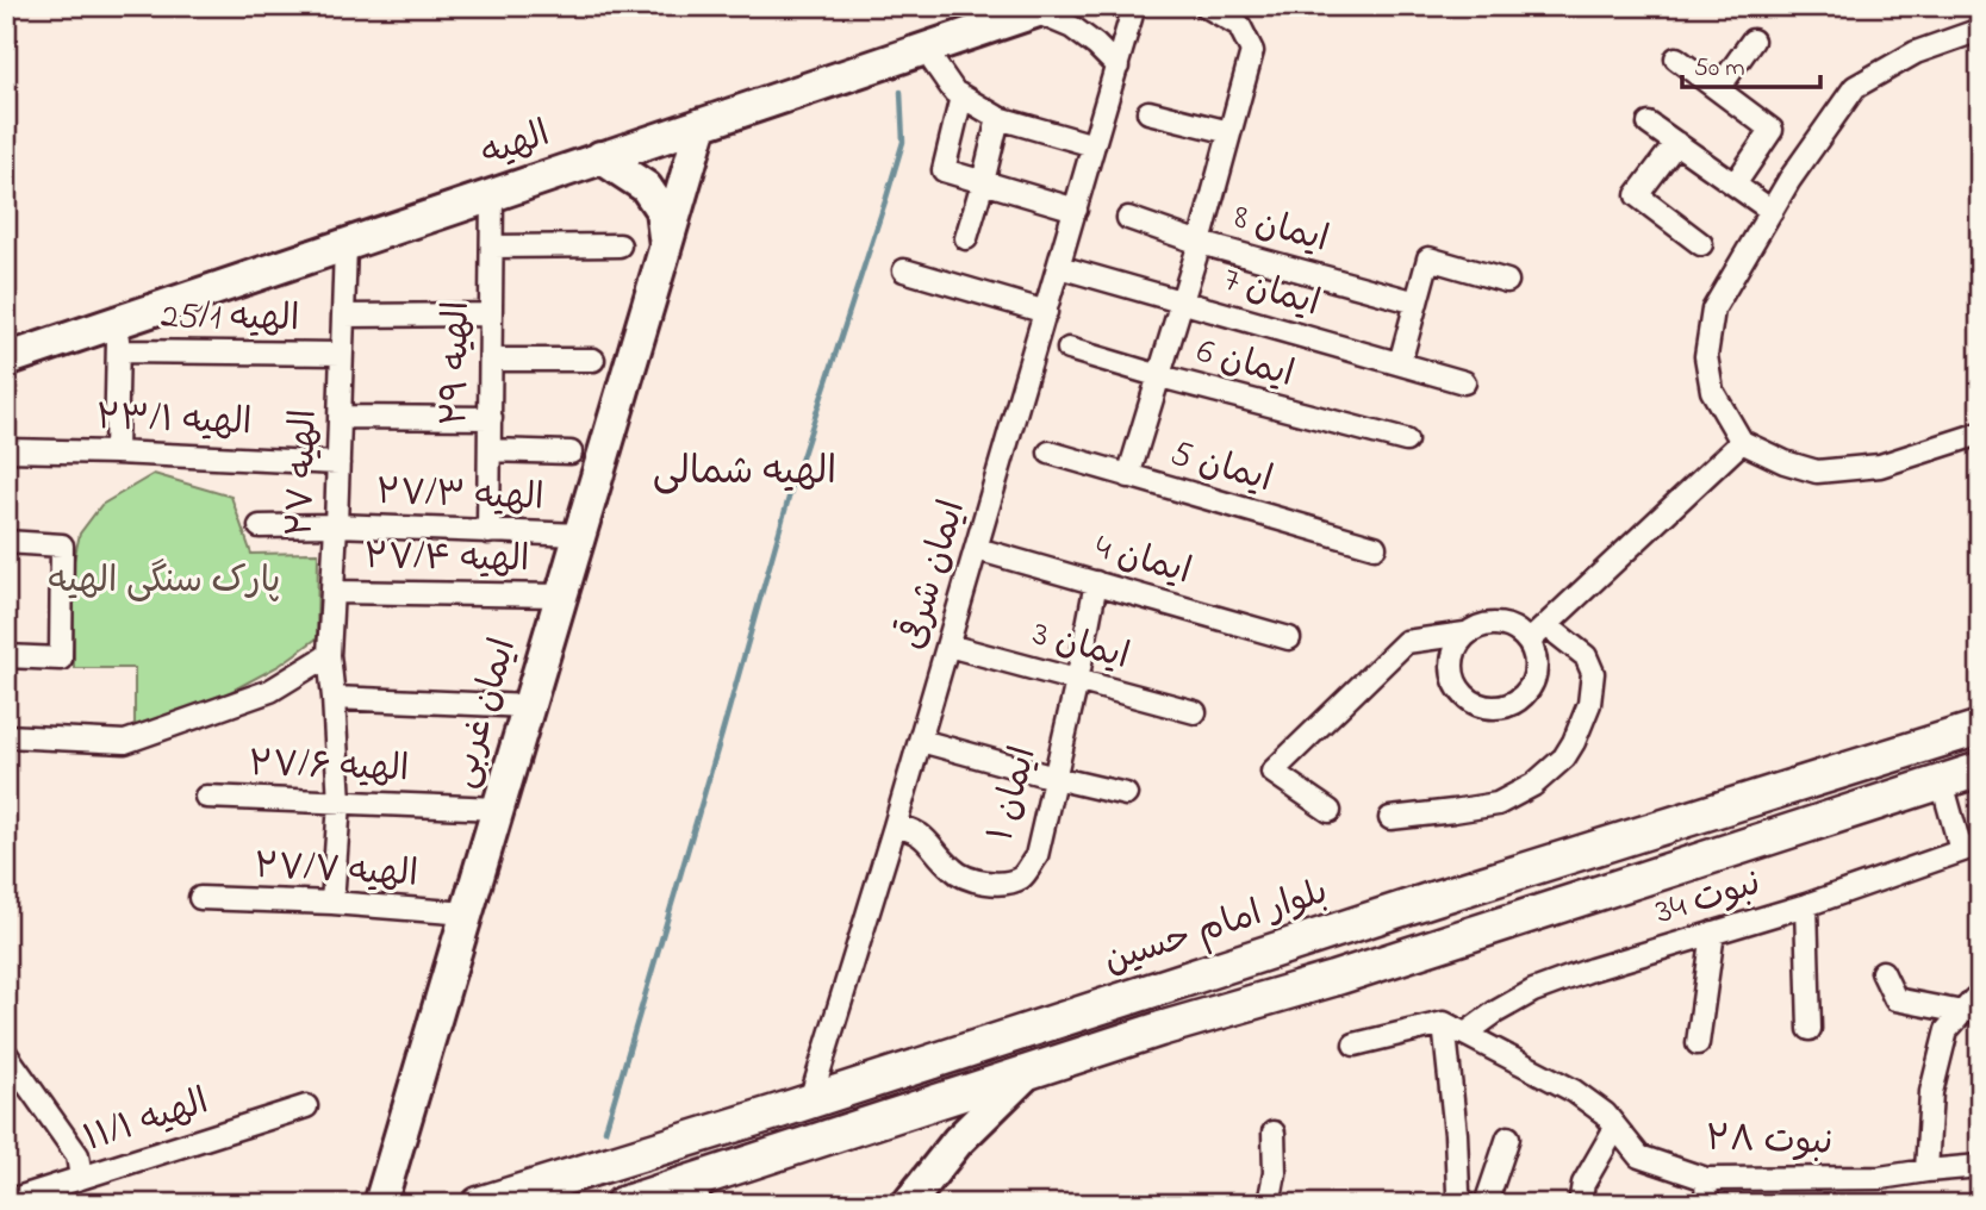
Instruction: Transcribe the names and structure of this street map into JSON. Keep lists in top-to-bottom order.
{
  "streets": {
    "main road": ["الهیه", "ایمان غربی", "بلوار امام حسین"],
    "street": [
      "ایمان 8",
      "ایمان 7",
      "الهیه 25/1",
      "الهیه ۲۹",
      "ایمان 6",
      "الهیه ۲۳/۱",
      "ایمان 5",
      "الهیه ۲۷",
      "الهیه ۲۷/۳",
      "الهیه ۲۷/۴",
      "ایمان 4",
      "ایمان شرقی",
      "ایمان 3",
      "الهیه ۲۷/۶",
      "ایمان ۱",
      "الهیه ۲۷/۷",
      "نبوت 34",
      "الهیه ۱۱/۱",
      "نبوت ۲۸"
    ]
  },
  "crossings": [
    ["الهیه", "الهیه 25/1"],
    ["الهیه", "الهیه ۲۹"],
    ["الهیه", "الهیه ۲۷"],
    ["الهیه", "ایمان غربی"],
    ["ایمان 7", "ایمان شرقی"],
    ["الهیه 25/1", "الهیه ۲۷"],
    ["الهیه ۲۹", "الهیه ۲۷/۳"],
    ["الهیه ۲۳/۱", "الهیه ۲۷"],
    ["الهیه ۲۷", "الهیه ۲۷/۳"],
    ["الهیه ۲۷", "الهیه ۲۷/۴"],
    ["الهیه ۲۷", "الهیه ۲۷/۶"],
    ["الهیه ۲۷", "الهیه ۲۷/۷"],
    ["الهیه ۲۷/۳", "ایمان غربی"],
    ["الهیه ۲۷/۴", "ایمان غربی"],
    ["ایمان 4", "ایمان شرقی"],
    ["ایمان 4", "ایمان ۱"],
    ["ایمان شرقی", "ایمان 3"],
    ["ایمان شرقی", "ایمان ۱"],
    ["ایمان شرقی", "بلوار امام حسین"],
    ["ایمان 3", "ایمان ۱"],
    ["ایمان غربی", "الهیه ۲۷/۶"],
    ["ایمان غربی", "الهیه ۲۷/۷"],
    ["نبوت 34", "نبوت ۲۸"]
  ],
  "districts": ["الهیه شمالی"],
  "parks": ["پارک سنگی الهیه"],
  "scale_bar": "50 m"
}
